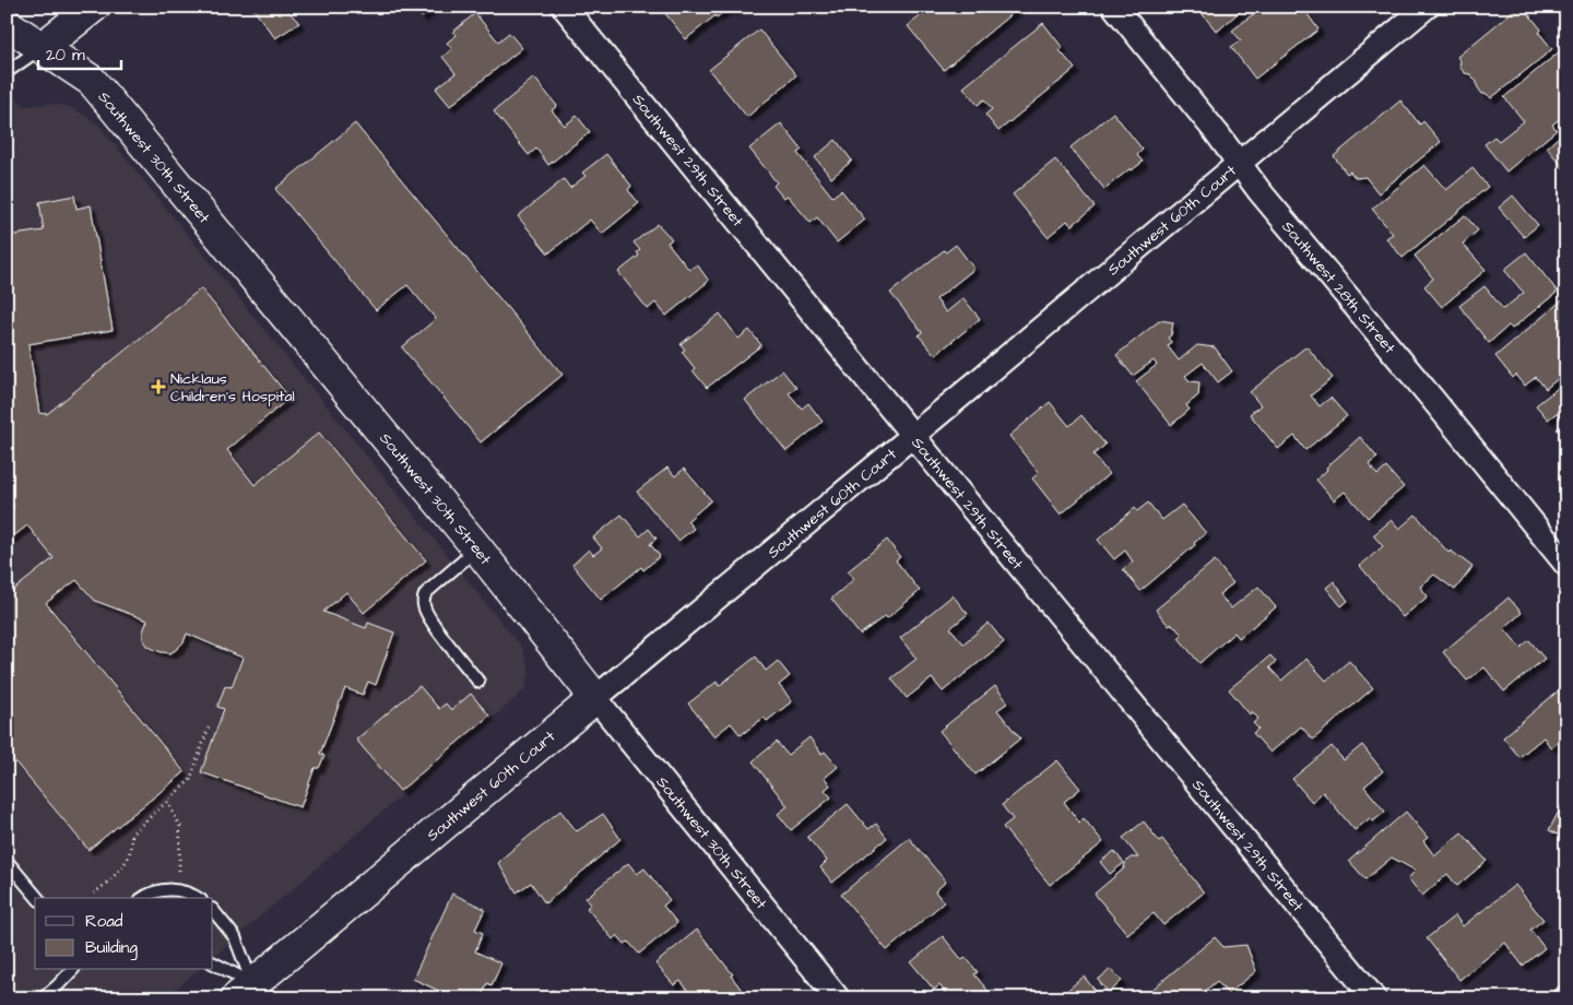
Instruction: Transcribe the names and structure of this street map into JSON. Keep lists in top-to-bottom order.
{
  "streets": {
    "street": [
      "Southwest 30th Street",
      "Southwest 29th Street",
      "Southwest 60th Court",
      "Southwest 28th Street"
    ]
  },
  "crossings": [
    ["Southwest 30th Street", "Southwest 60th Court"],
    ["Southwest 29th Street", "Southwest 60th Court"],
    ["Southwest 60th Court", "Southwest 28th Street"]
  ],
  "places": {
    "health": ["Nicklaus Children's Hospital"]
  },
  "legend": ["Road", "Building"],
  "scale_bar": "20 m"
}
